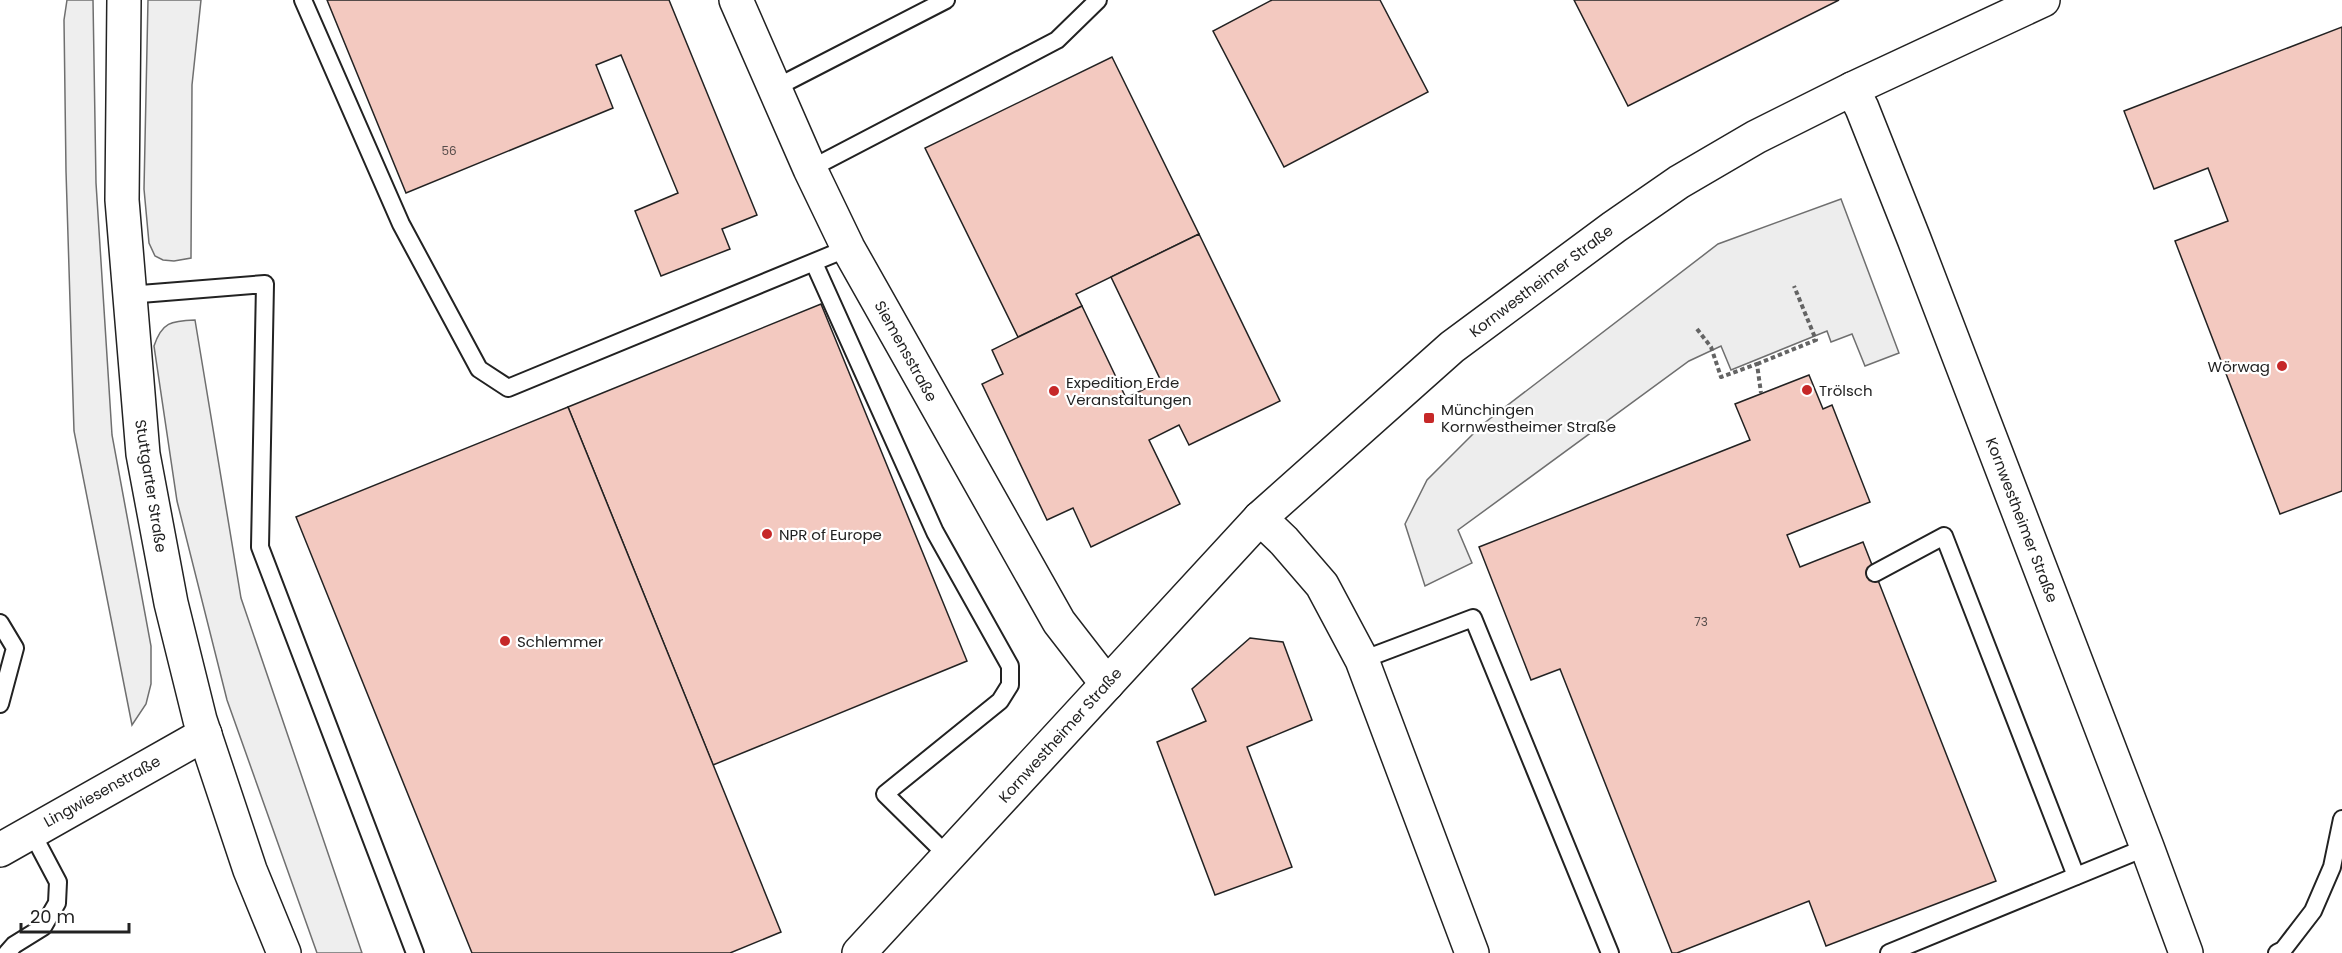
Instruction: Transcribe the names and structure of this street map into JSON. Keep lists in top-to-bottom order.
{
  "streets": {
    "street": [
      "Kornwestheimer Straße",
      "Siemensstraße",
      "Stuttgarter Straße",
      "Lingwiesenstraße"
    ]
  },
  "crossings": [
    ["Kornwestheimer Straße", "Siemensstraße"],
    ["Stuttgarter Straße", "Lingwiesenstraße"]
  ],
  "places": {
    "other": [
      "Wörwag",
      "Trölsch",
      "Expedition Erde Veranstaltungen",
      "NPR of Europe",
      "Schlemmer"
    ],
    "transit": ["Münchingen Kornwestheimer Straße"]
  },
  "house_numbers": ["56", "73"],
  "scale_bar": "20 m"
}
